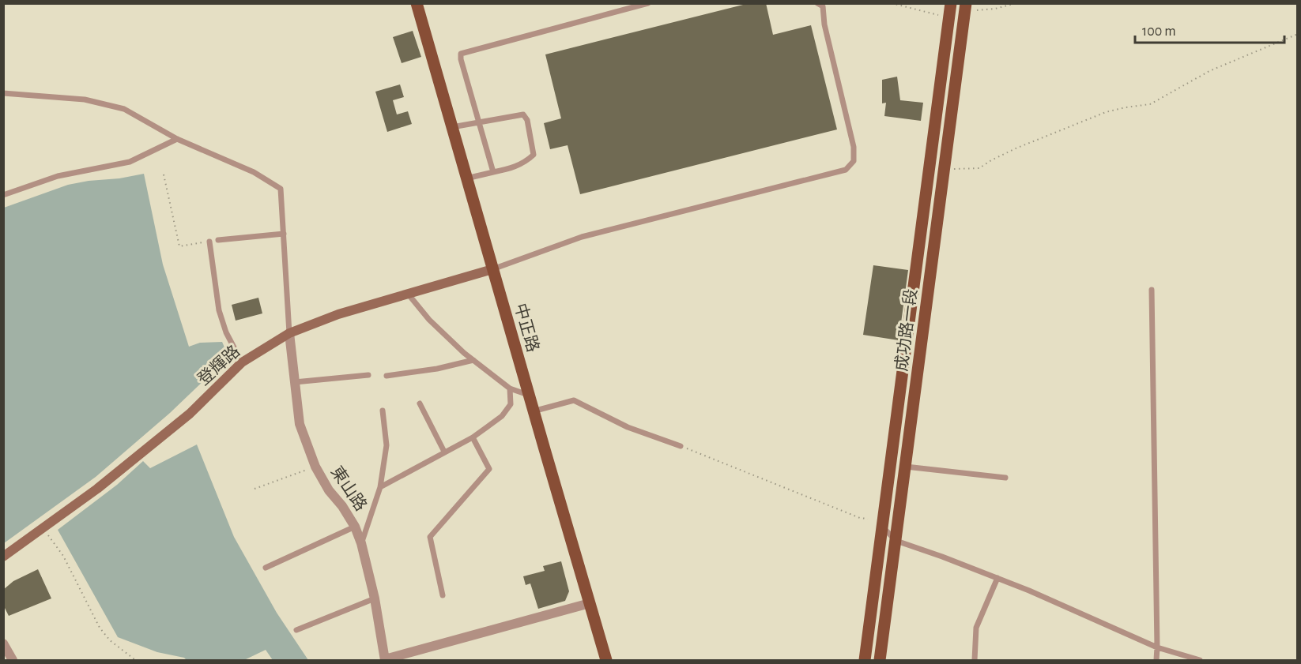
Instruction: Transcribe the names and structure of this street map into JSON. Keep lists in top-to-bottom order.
{
  "streets": {
    "main road": ["中正路", "成功路一段"],
    "street": ["登輝路", "東山路"]
  },
  "crossings": [
    ["中正路", "登輝路"],
    ["登輝路", "東山路"]
  ],
  "scale_bar": "100 m"
}
